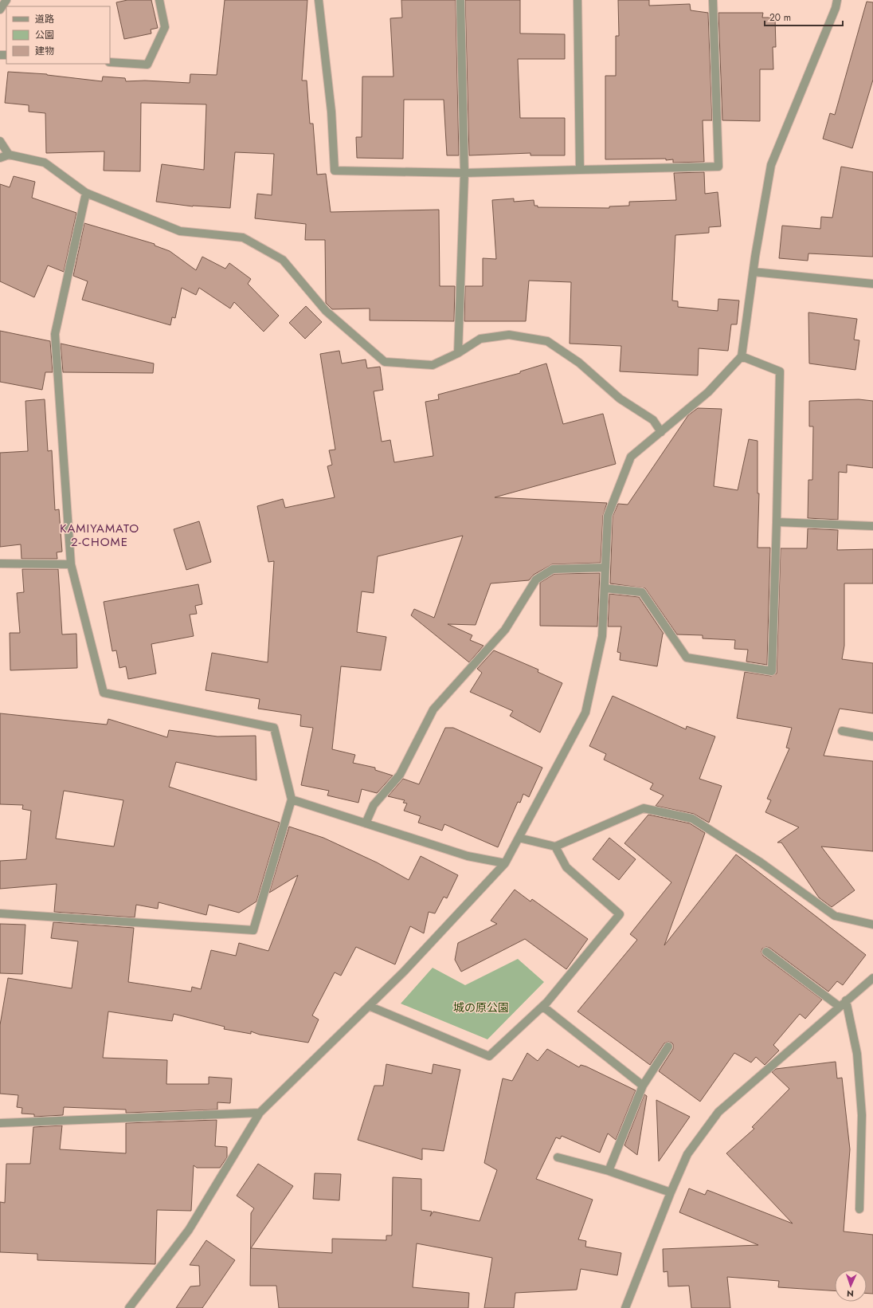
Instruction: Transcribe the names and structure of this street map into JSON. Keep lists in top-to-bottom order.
{
  "districts": ["KAMIYAMATO 2-CHOME"],
  "parks": ["城の原公園"],
  "legend": ["道路", "公園", "建物"],
  "scale_bar": "20 m",
  "north": "bottom"
}
